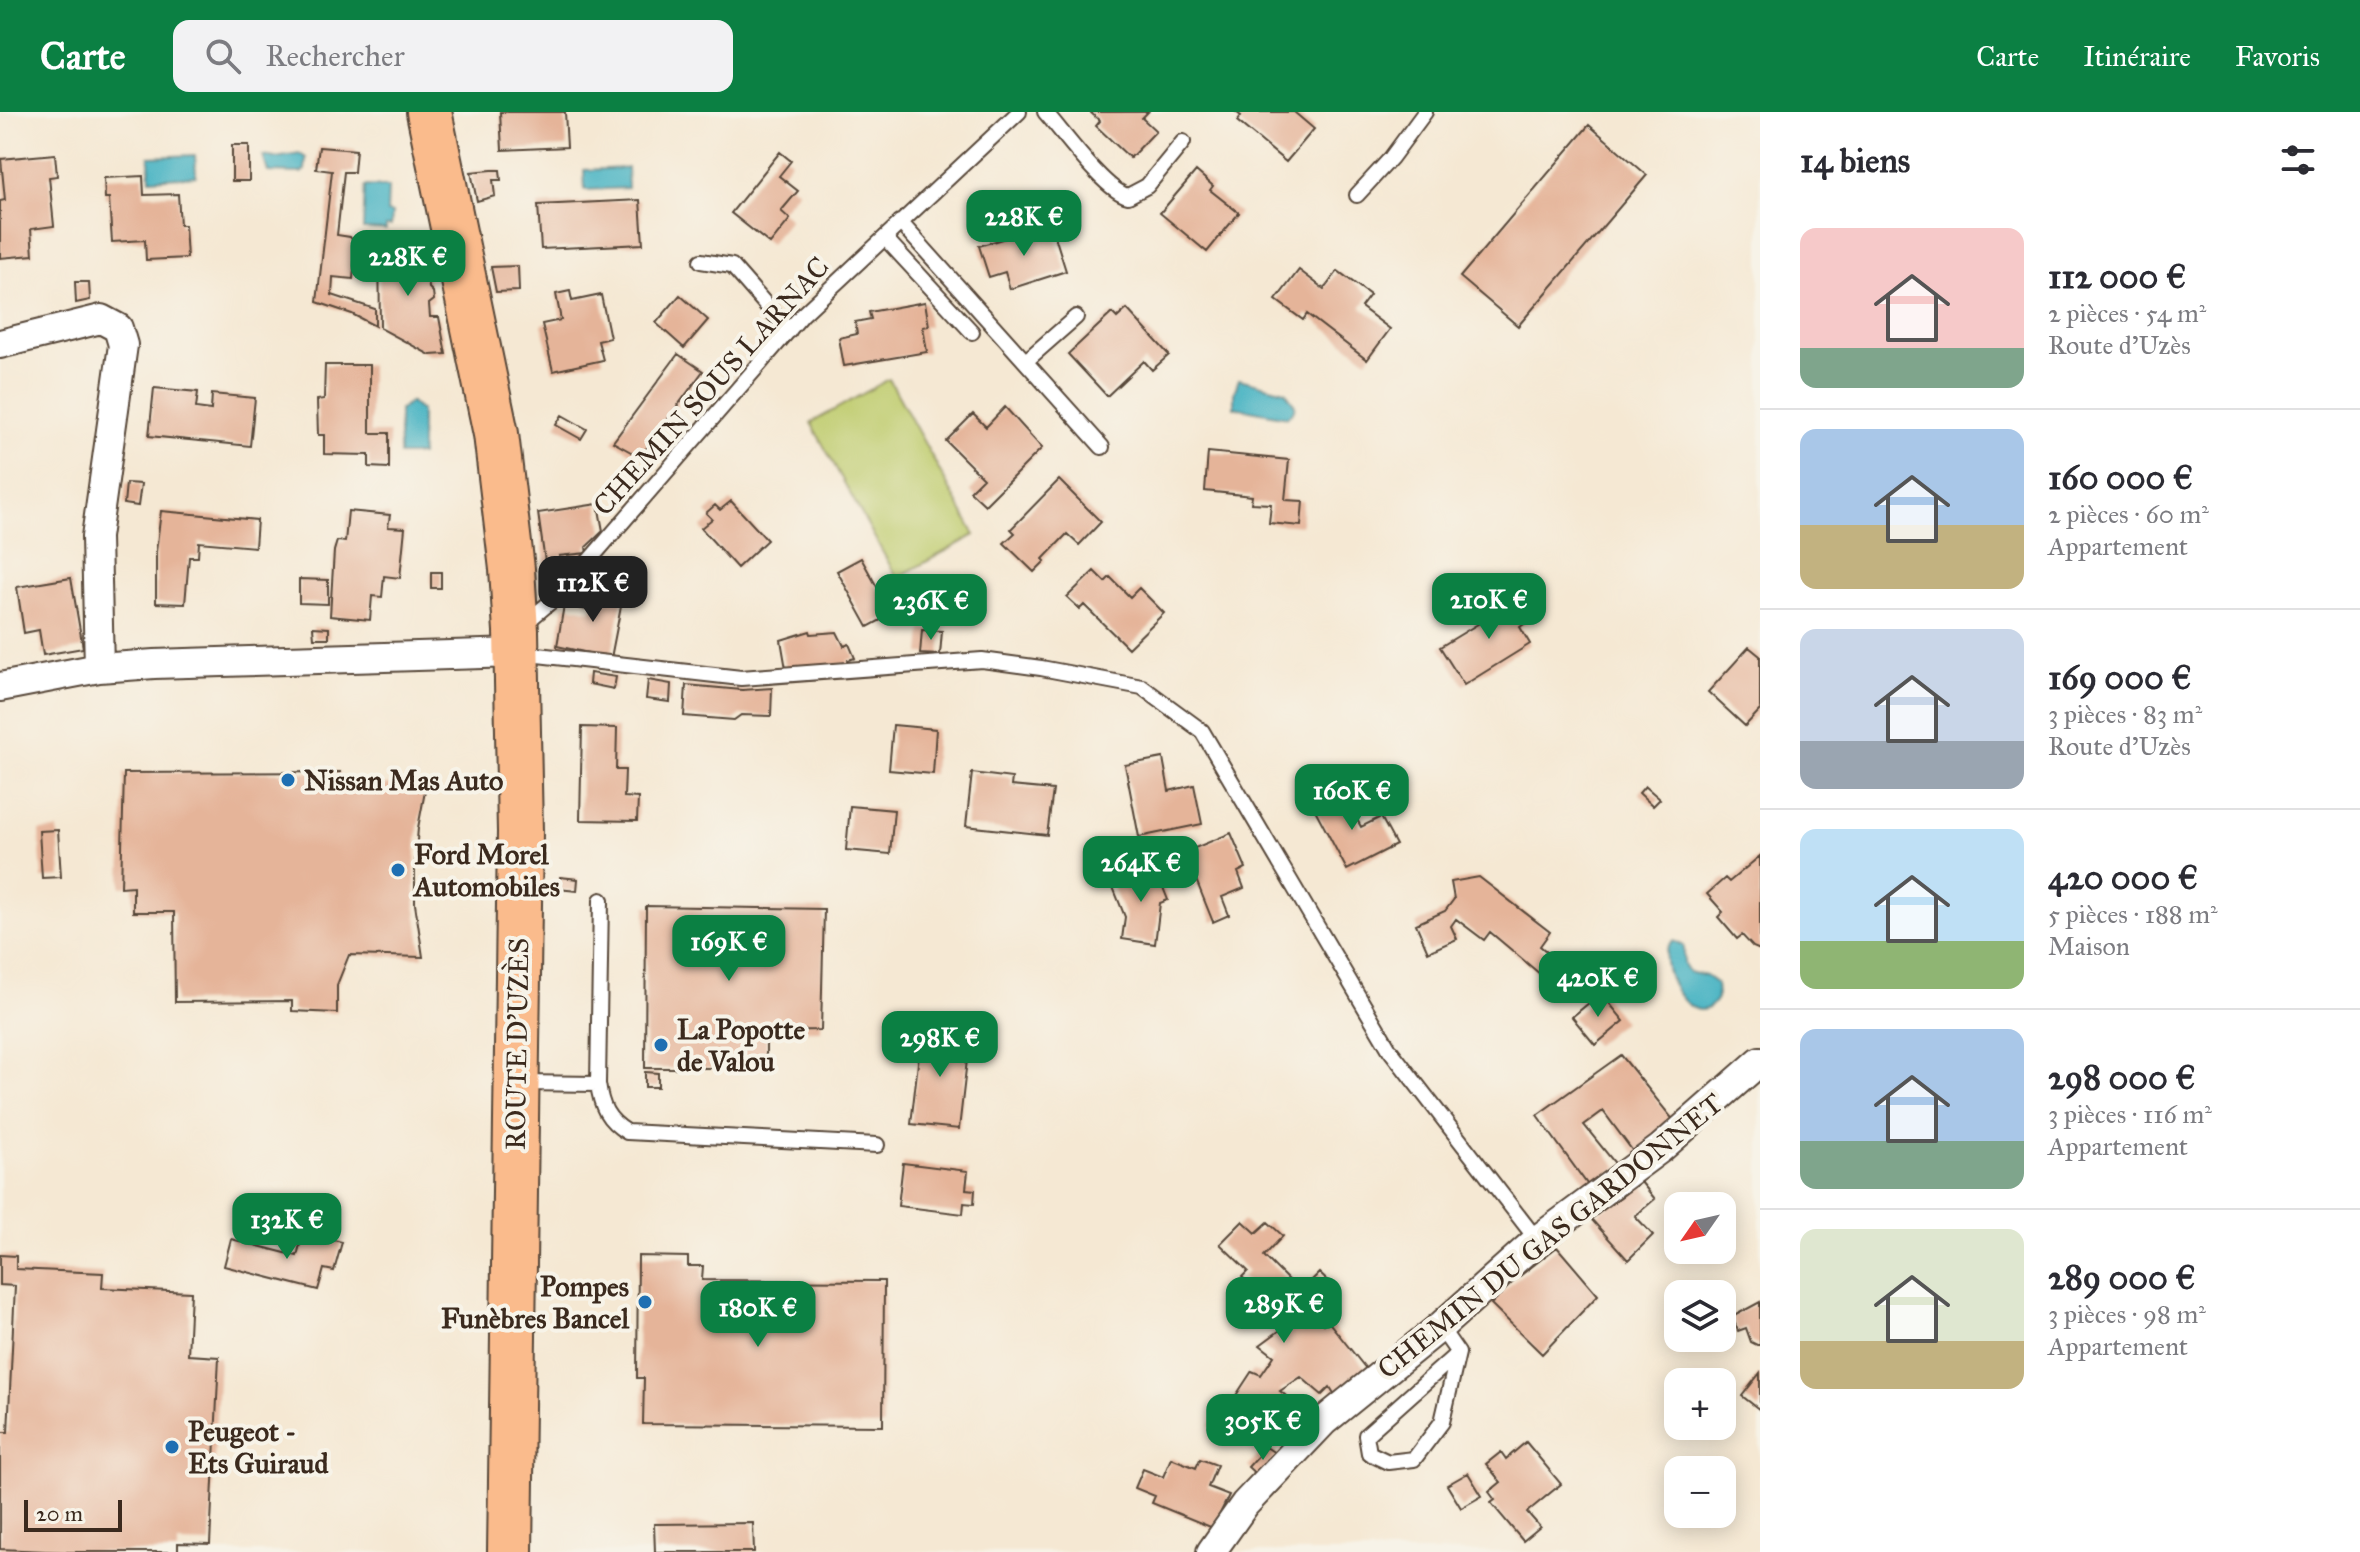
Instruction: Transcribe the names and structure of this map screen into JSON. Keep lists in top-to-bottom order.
{
  "streets": {
    "main road": ["ROUTE D'UZÈS"],
    "street": ["CHEMIN DU GAS GARDONNET"],
    "lane": ["CHEMIN SOUS LARNAC"]
  },
  "crossings": [
    ["CHEMIN SOUS LARNAC", "ROUTE D'UZÈS"]
  ],
  "places": [
    "Nissan Mas Auto",
    "Ford Morel Automobiles",
    "La Popotte de Valou",
    "Pompes Funèbres Bancel",
    "Peugeot - Ets Guiraud"
  ],
  "scale_bar": "20 m",
  "north": "bottom left",
  "page": {
    "header": "Carte",
    "search": "Rechercher",
    "nav": ["Carte", "Itinéraire", "Favoris"],
    "heading": "14 biens",
    "price": [
      "228K €",
      "228K €",
      "112K €",
      "210K €",
      "236K €",
      "160K €",
      "264K €",
      "169K €",
      "420K €",
      "298K €",
      "132K €",
      "289K €",
      "180K €",
      "305K €"
    ],
    "list": [
      {
        "name": "112 000 €",
        "note": "2 pièces · 54 m² · Route d'Uzès"
      },
      {
        "name": "160 000 €",
        "note": "2 pièces · 60 m² · Appartement"
      },
      {
        "name": "169 000 €",
        "note": "3 pièces · 83 m² · Route d'Uzès"
      },
      {
        "name": "420 000 €",
        "note": "5 pièces · 188 m² · Maison"
      },
      {
        "name": "298 000 €",
        "note": "3 pièces · 116 m² · Appartement"
      },
      {
        "name": "289 000 €",
        "note": "3 pièces · 98 m² · Appartement"
      }
    ],
    "map_buttons": ["+", "−"],
    "scale": "20 m"
  }
}
